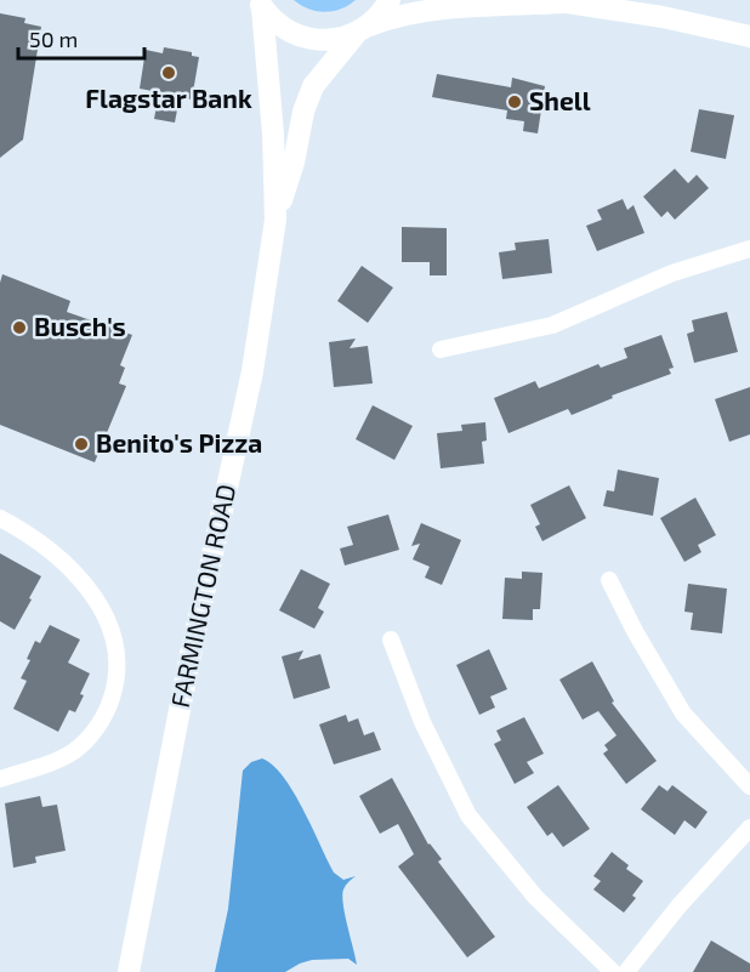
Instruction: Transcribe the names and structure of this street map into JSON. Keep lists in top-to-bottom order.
{
  "streets": {
    "street": ["FARMINGTON ROAD"]
  },
  "places": [
    "Flagstar Bank",
    "Shell",
    "Busch's",
    "Benito's Pizza"
  ],
  "scale_bar": "50 m"
}
